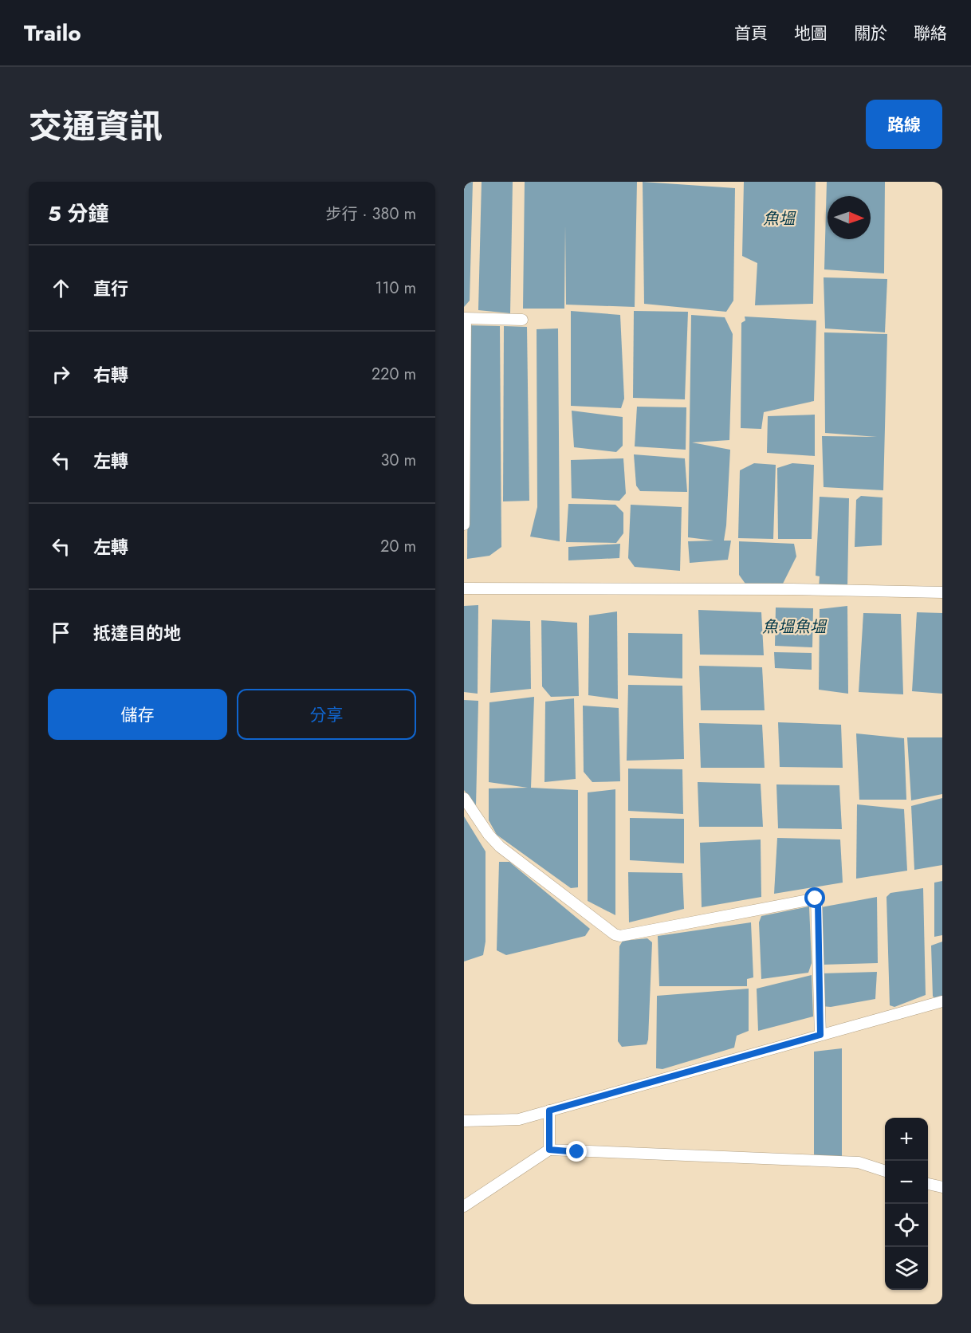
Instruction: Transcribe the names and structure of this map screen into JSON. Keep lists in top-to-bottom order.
{
  "water": ["魚塭", "魚塭魚塭"],
  "north": "right",
  "page": {
    "header": "Trailo",
    "nav": [
      "首頁",
      "地圖",
      "關於",
      "聯絡"
    ],
    "title": "交通資訊",
    "buttons": [
      "路線",
      ["儲存", "分享"]
    ],
    "heading": ["5 分鐘", "步行 · 380 m"],
    "list": [
      ["直行", "110 m"],
      ["右轉", "220 m"],
      ["左轉", "30 m"],
      ["左轉", "20 m"],
      "抵達目的地"
    ],
    "map_buttons": ["+", "−"]
  }
}
